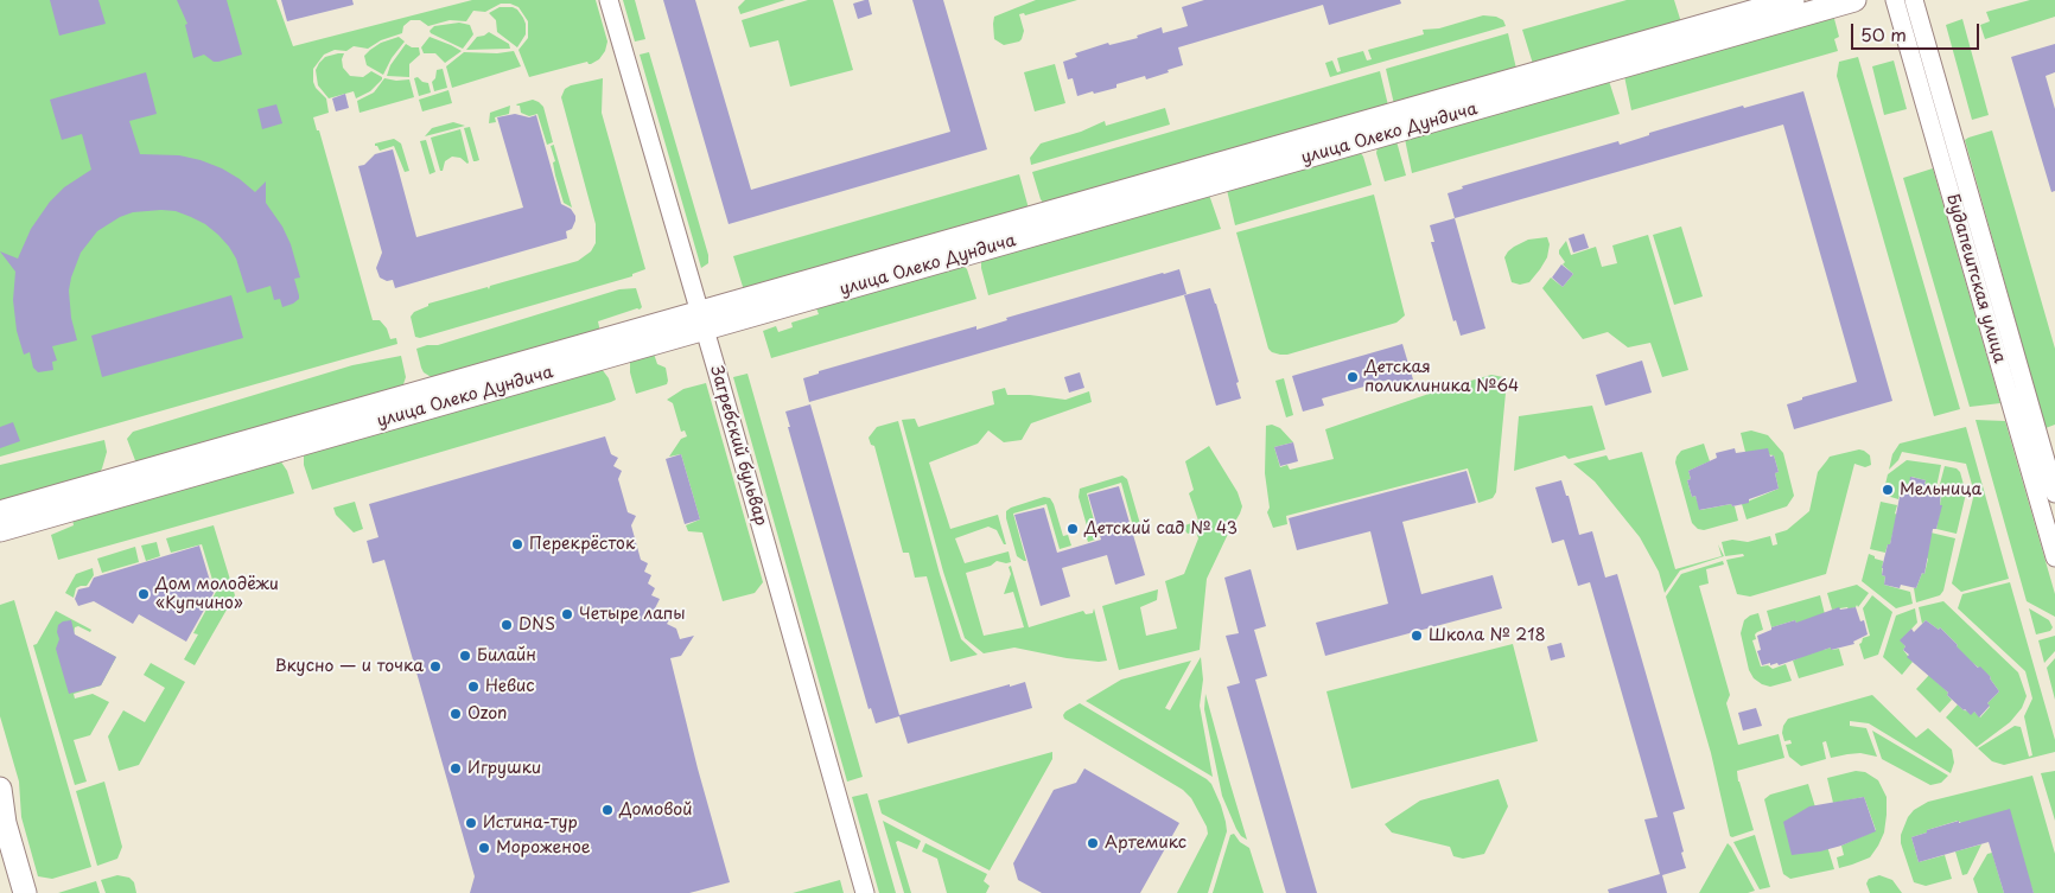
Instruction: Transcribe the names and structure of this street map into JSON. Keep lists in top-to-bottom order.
{
  "streets": {
    "street": ["улица Олеко Дундича", "Будапештская улица", "Загребский бульвар"]
  },
  "crossings": [
    ["улица Олеко Дундича", "Загребский бульвар"]
  ],
  "places": [
    "Детская поликлиника №64",
    "Мельница",
    "Детский сад № 43",
    "Перекрёсток",
    "Дом молодёжи «Купчино»",
    "Четыре лапы",
    "DNS",
    "Школа № 218",
    "Билайн",
    "Вкусно — и точка",
    "Невис",
    "Ozon",
    "Игрушки",
    "Домовой",
    "Истина-тур",
    "Артемикс",
    "Мороженое"
  ],
  "scale_bar": "50 m"
}
